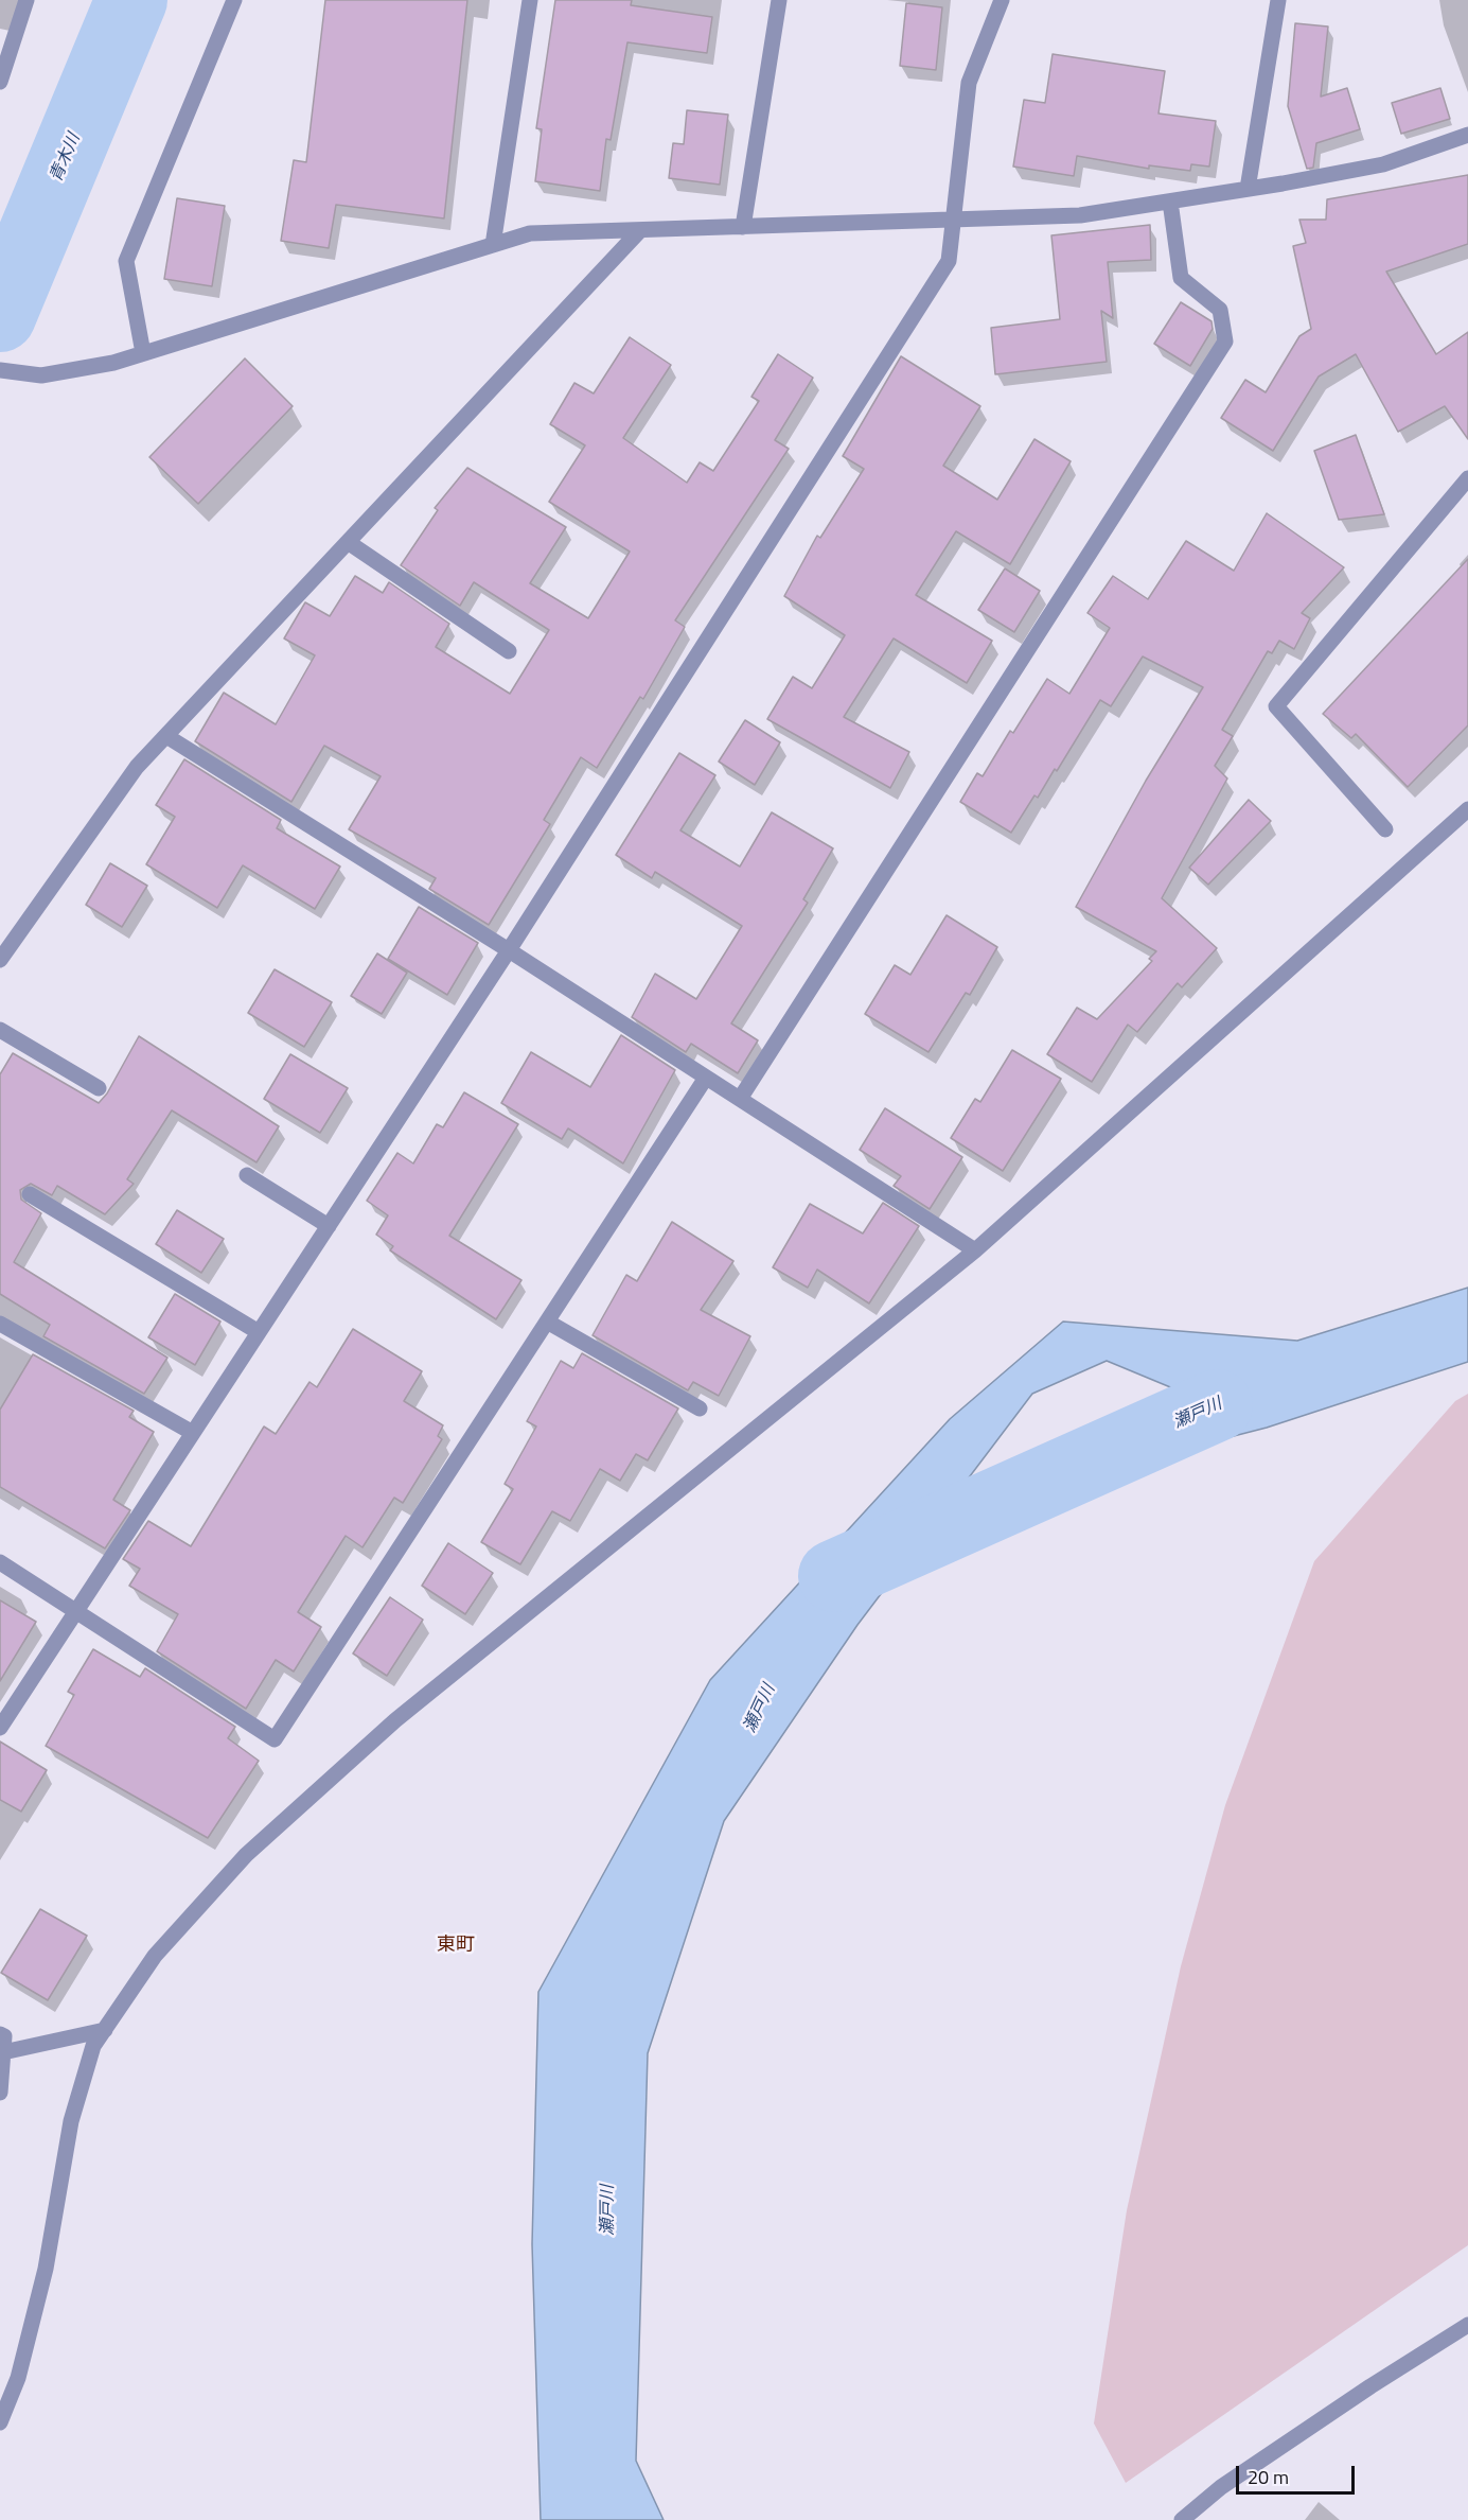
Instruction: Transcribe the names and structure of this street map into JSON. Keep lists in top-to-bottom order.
{
  "districts": ["東町"],
  "water": ["青木川", "瀬戸川"],
  "scale_bar": "20 m"
}
